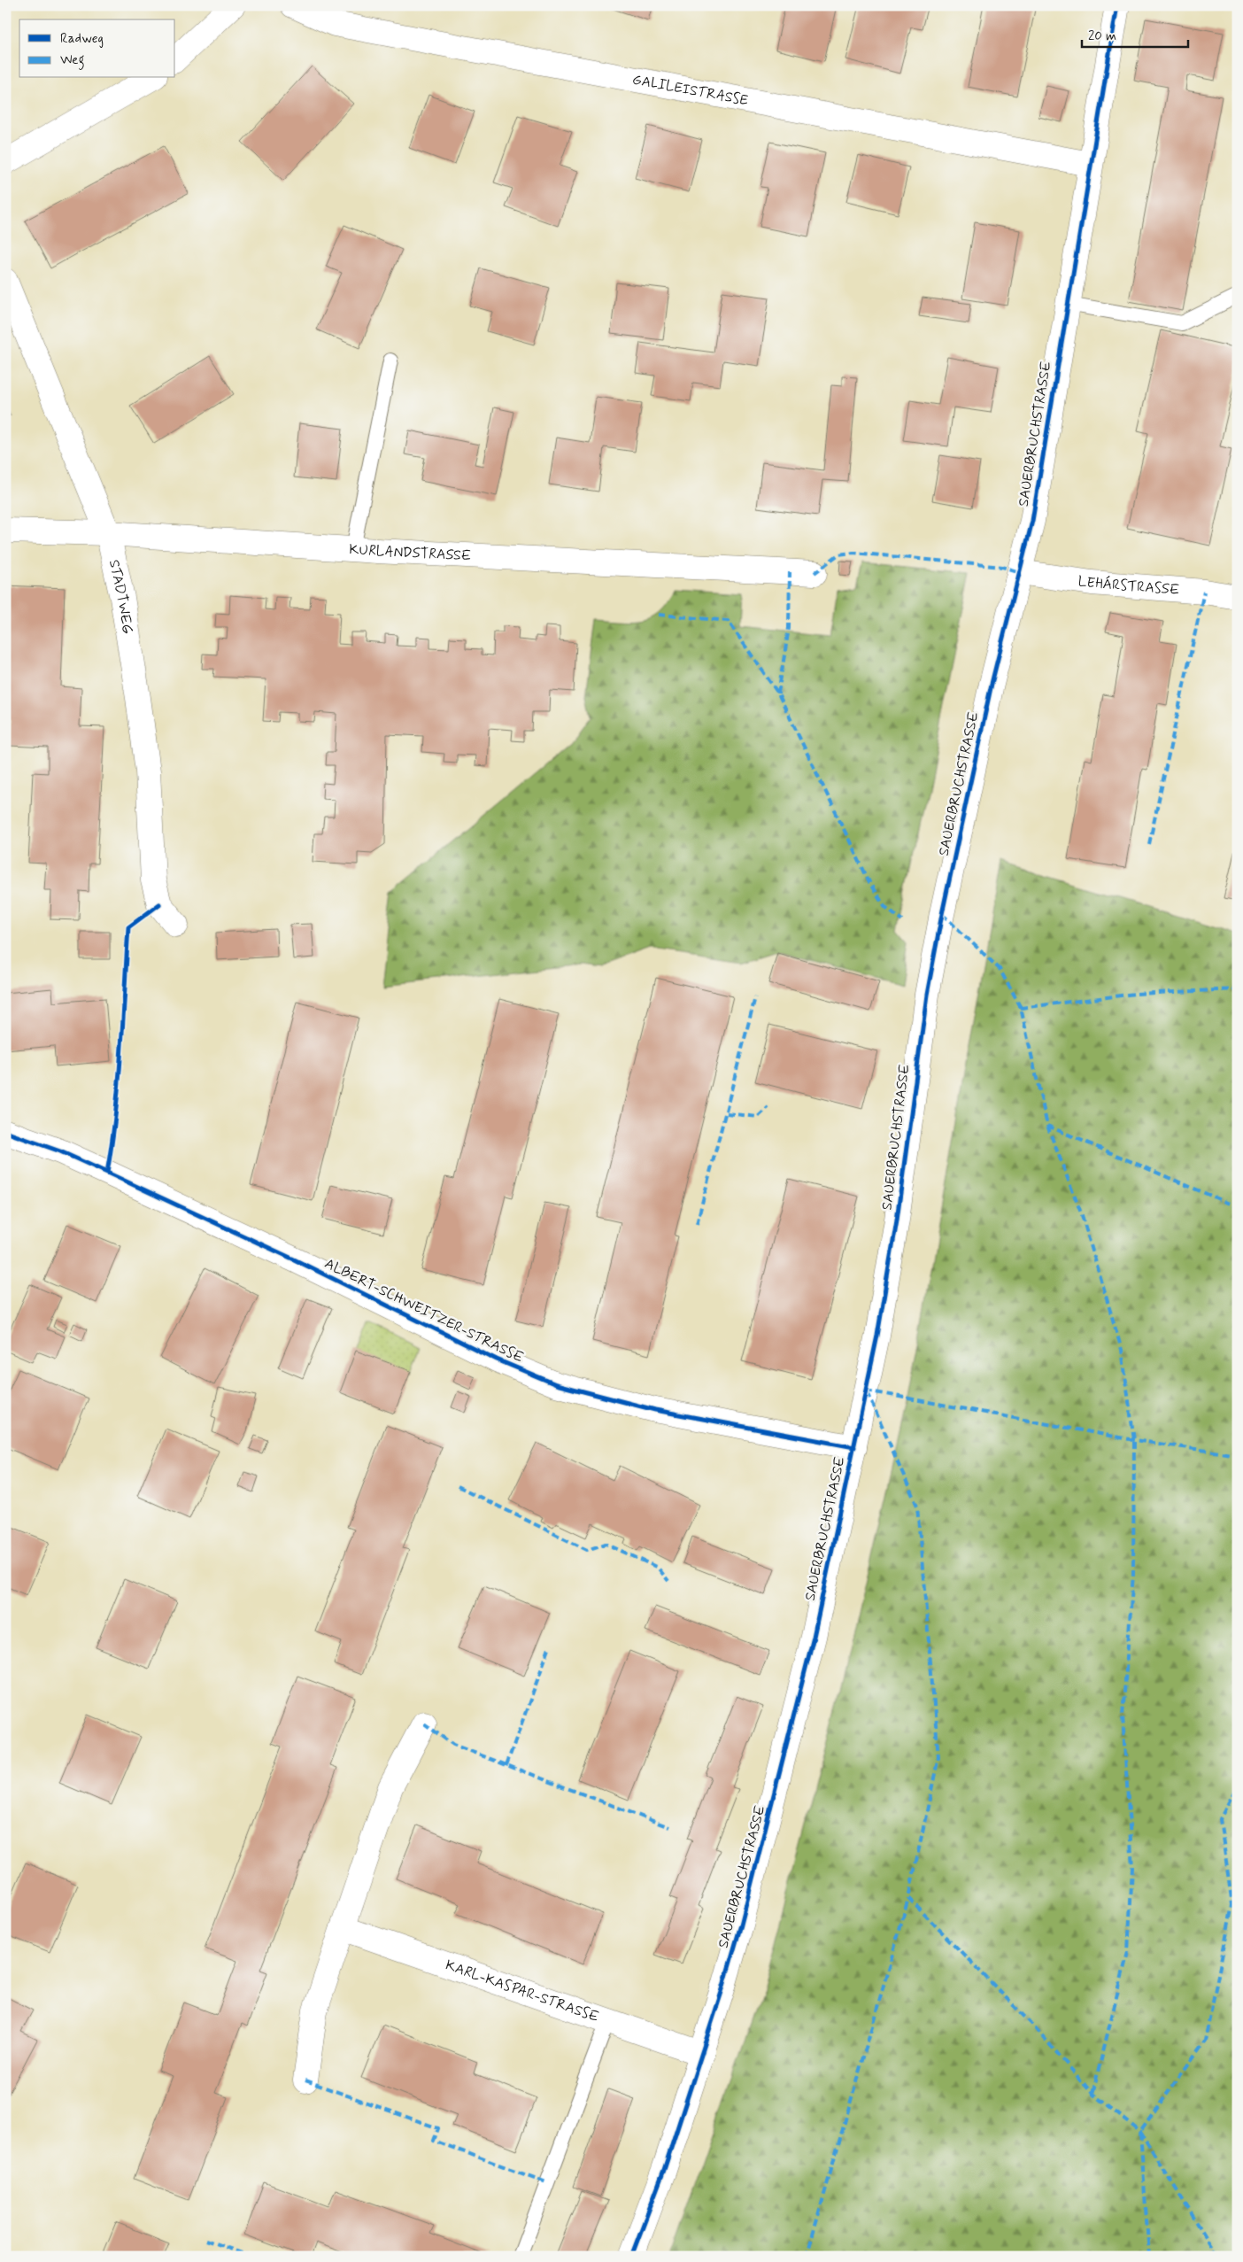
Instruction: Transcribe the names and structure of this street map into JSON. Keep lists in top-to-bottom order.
{
  "streets": {
    "street": [
      "GALILEISTRASSE",
      "SAUERBRUCHSTRASSE",
      "KURLANDSTRASSE",
      "LEHÁRSTRASSE",
      "STADTWEG",
      "ALBERT-SCHWEITZER-STRASSE",
      "KARL-KASPAR-STRASSE"
    ]
  },
  "crossings": [
    ["GALILEISTRASSE", "SAUERBRUCHSTRASSE"],
    ["SAUERBRUCHSTRASSE", "LEHÁRSTRASSE"],
    ["SAUERBRUCHSTRASSE", "ALBERT-SCHWEITZER-STRASSE"],
    ["SAUERBRUCHSTRASSE", "KARL-KASPAR-STRASSE"],
    ["KURLANDSTRASSE", "STADTWEG"]
  ],
  "legend": ["Radweg", "Weg"],
  "scale_bar": "20 m"
}
